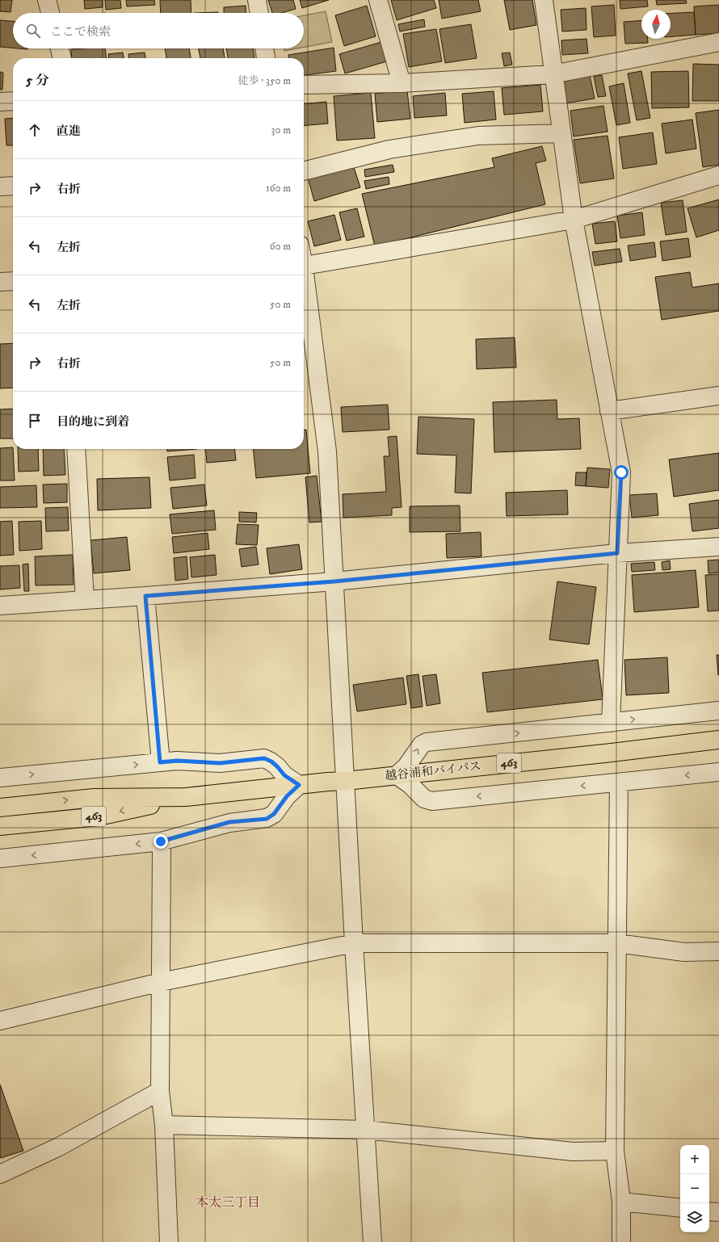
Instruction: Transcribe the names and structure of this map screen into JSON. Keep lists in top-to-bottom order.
{
  "streets": {
    "highway": ["463", "越谷浦和バイパス"]
  },
  "districts": ["本太三丁目"],
  "north": "top",
  "page": {
    "search": "ここで検索",
    "heading": ["5 分", "徒歩 · 350 m"],
    "list": [
      ["直進", "30 m"],
      ["右折", "160 m"],
      ["左折", "60 m"],
      ["左折", "50 m"],
      ["右折", "50 m"],
      "目的地に到着"
    ],
    "map_buttons": ["+", "−"]
  }
}
